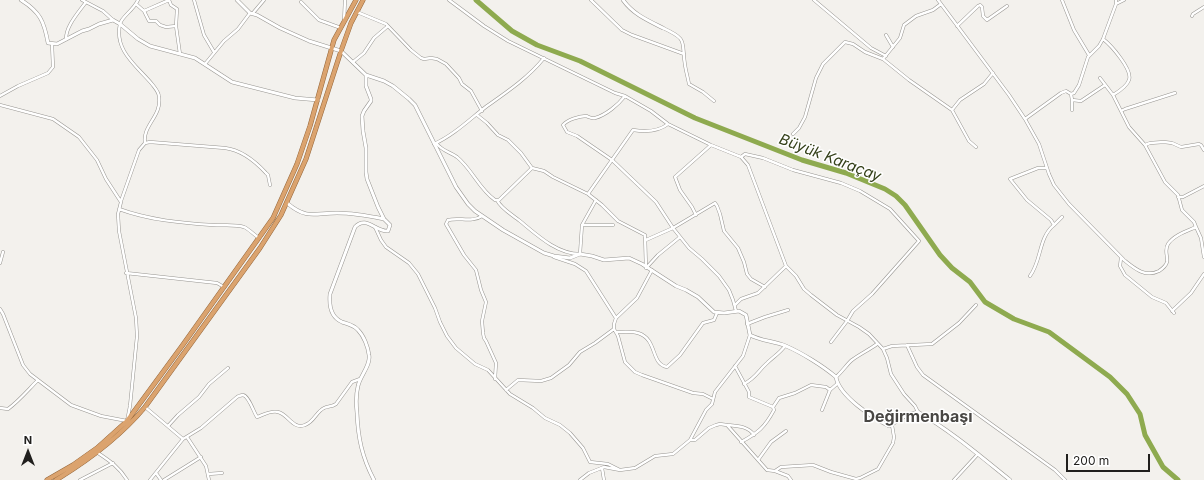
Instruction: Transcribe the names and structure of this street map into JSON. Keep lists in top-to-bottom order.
{
  "districts": ["Değirmenbaşı"],
  "water": ["Büyük Karaçay"],
  "scale_bar": "200 m",
  "north": "top"
}
